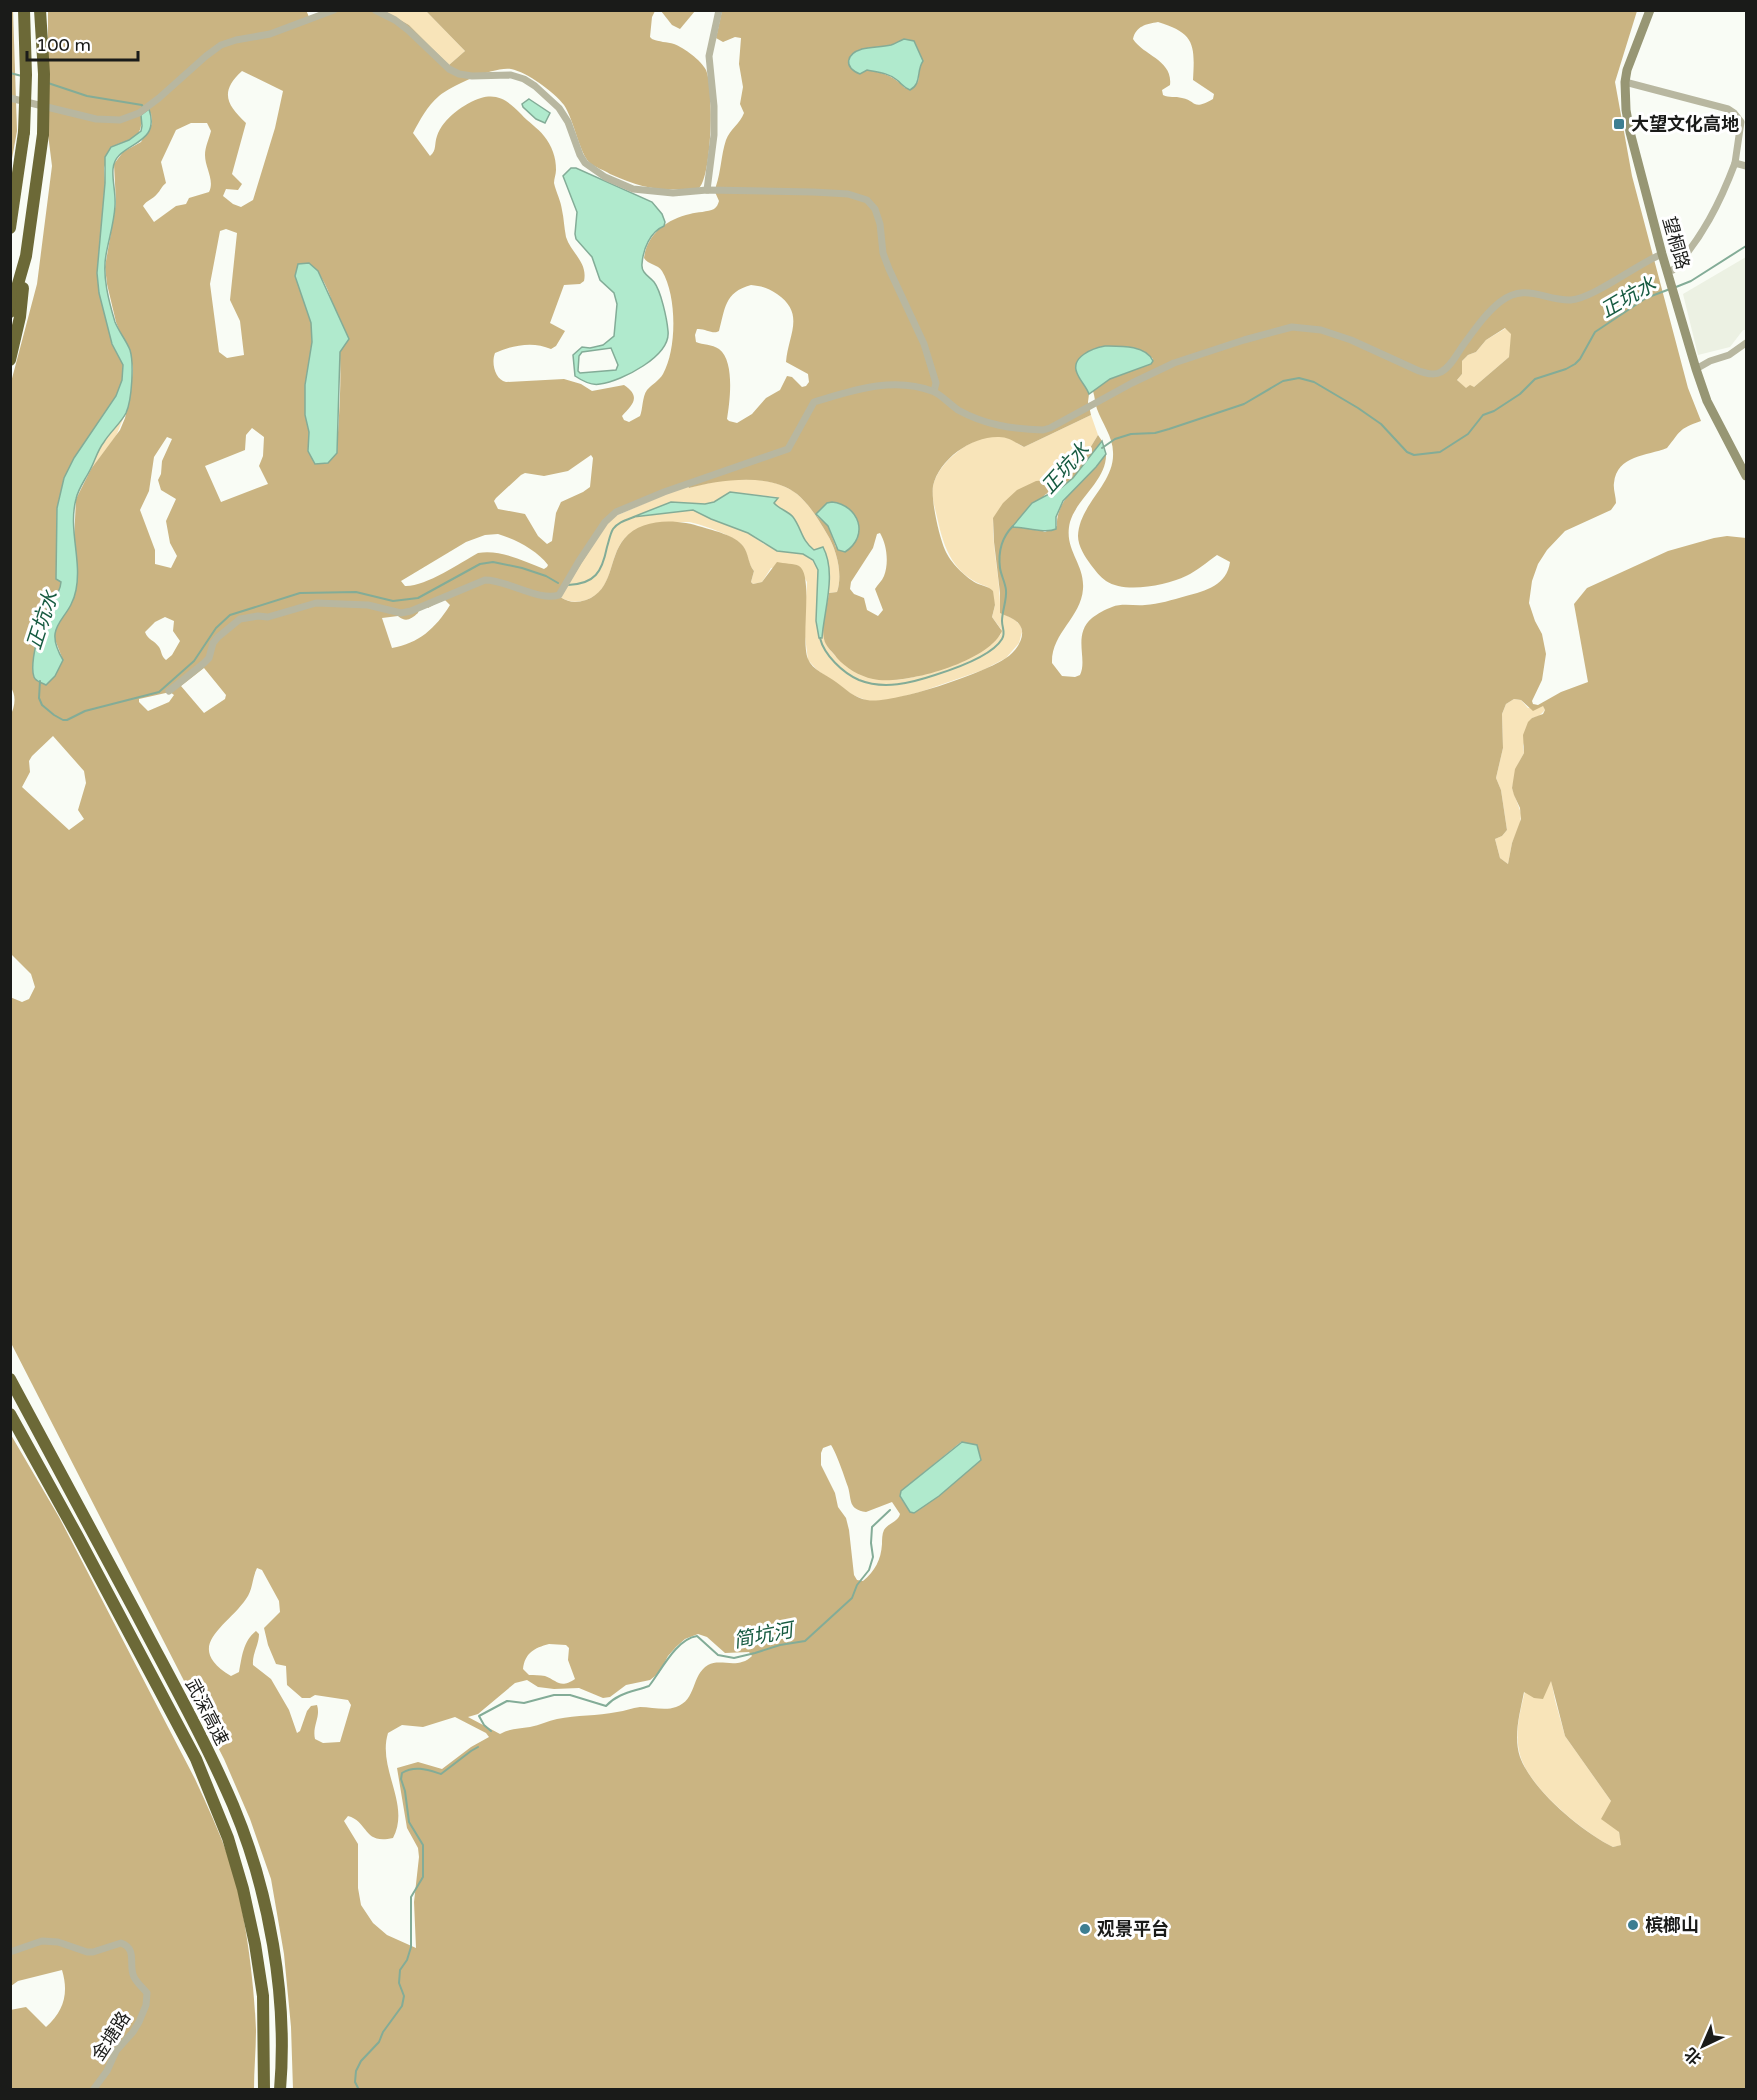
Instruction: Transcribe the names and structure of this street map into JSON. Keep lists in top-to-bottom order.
{
  "streets": {
    "highway": ["武深高速"],
    "main road": ["望桐路"],
    "street": ["金塘路"]
  },
  "water": ["正坑水", "简坑河"],
  "places": {
    "transit": ["大望文化高地"],
    "other": ["槟榔山", "观景平台"]
  },
  "scale_bar": "100 m",
  "north": "bottom left"
}
